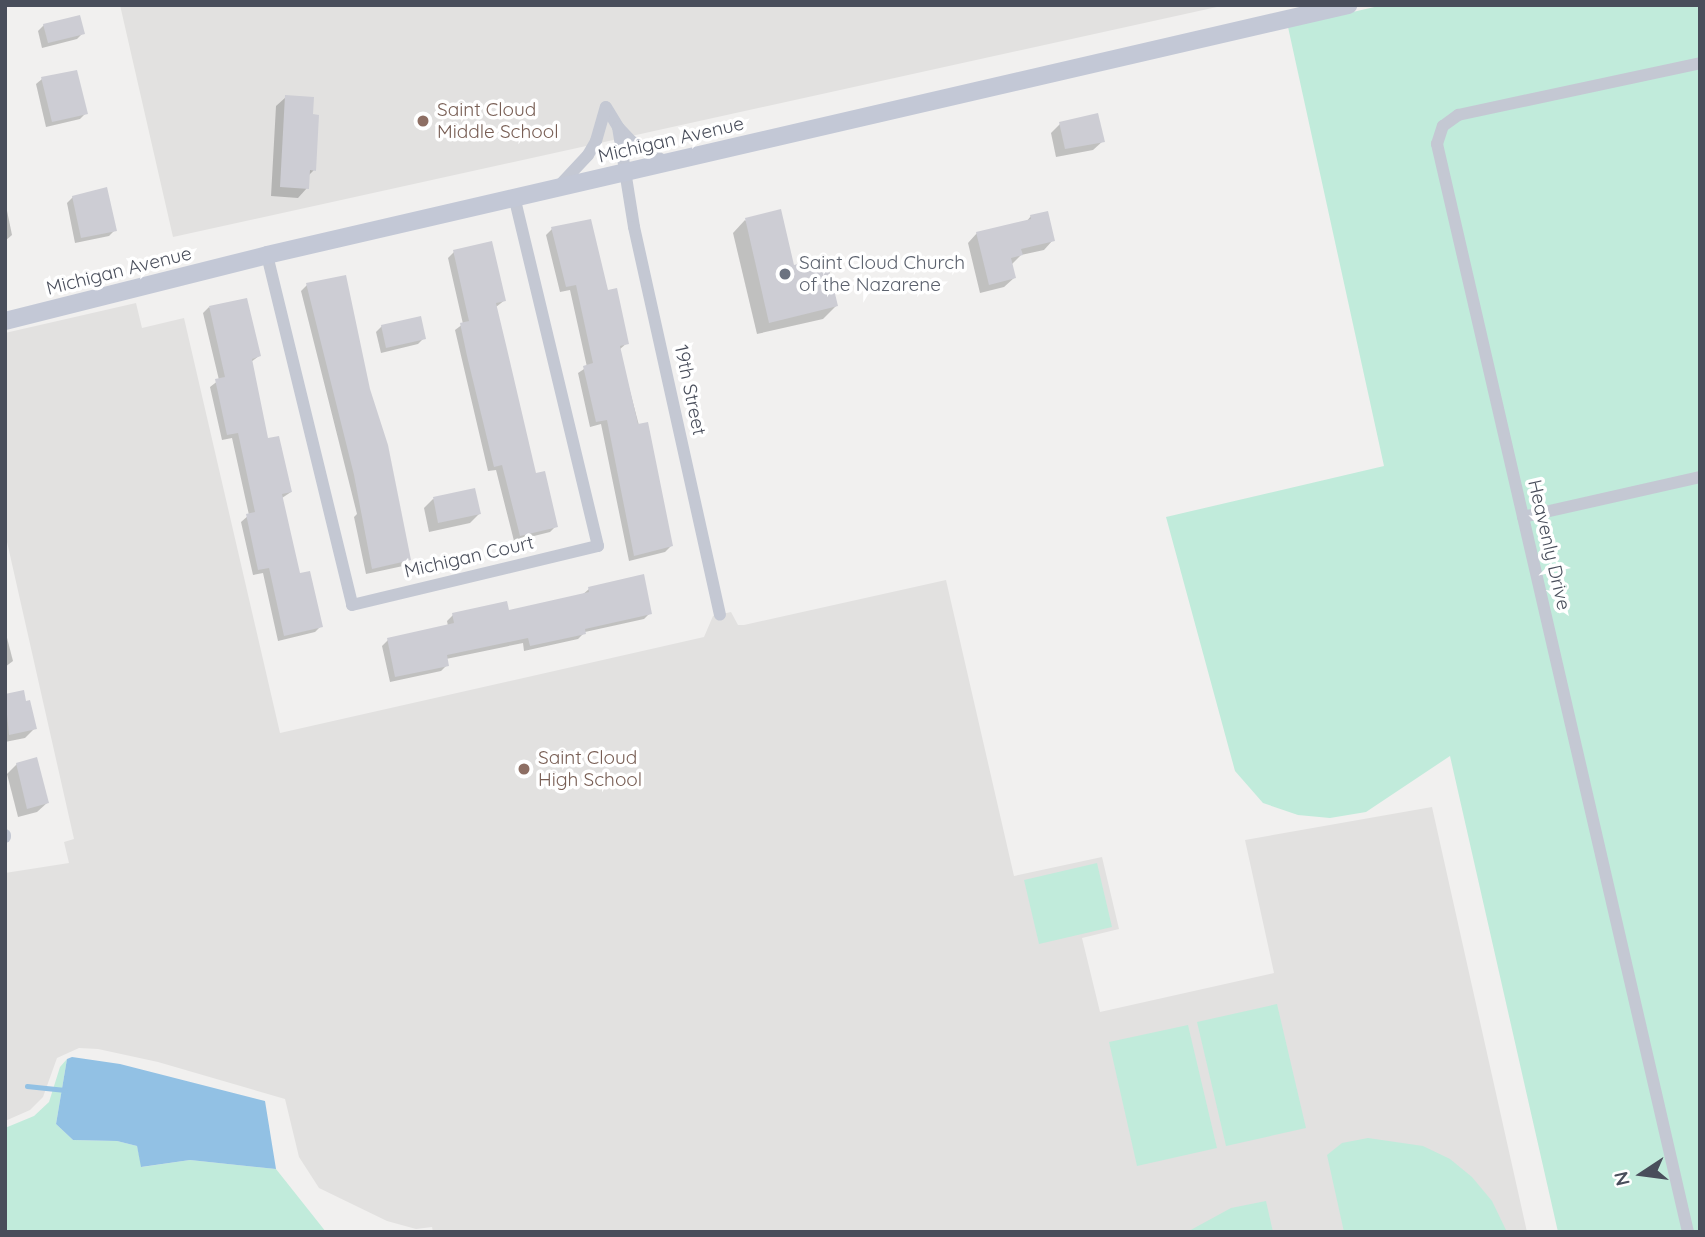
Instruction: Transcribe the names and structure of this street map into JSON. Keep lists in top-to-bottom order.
{
  "streets": {
    "street": [
      "Michigan Avenue",
      "19th Street",
      "Heavenly Drive",
      "Michigan Court"
    ]
  },
  "crossings": [
    ["Michigan Avenue", "19th Street"],
    ["Michigan Avenue", "Michigan Court"]
  ],
  "places": ["Saint Cloud Middle School", "Saint Cloud Church of the Nazarene", "Saint Cloud High School"],
  "north": "left"
}
